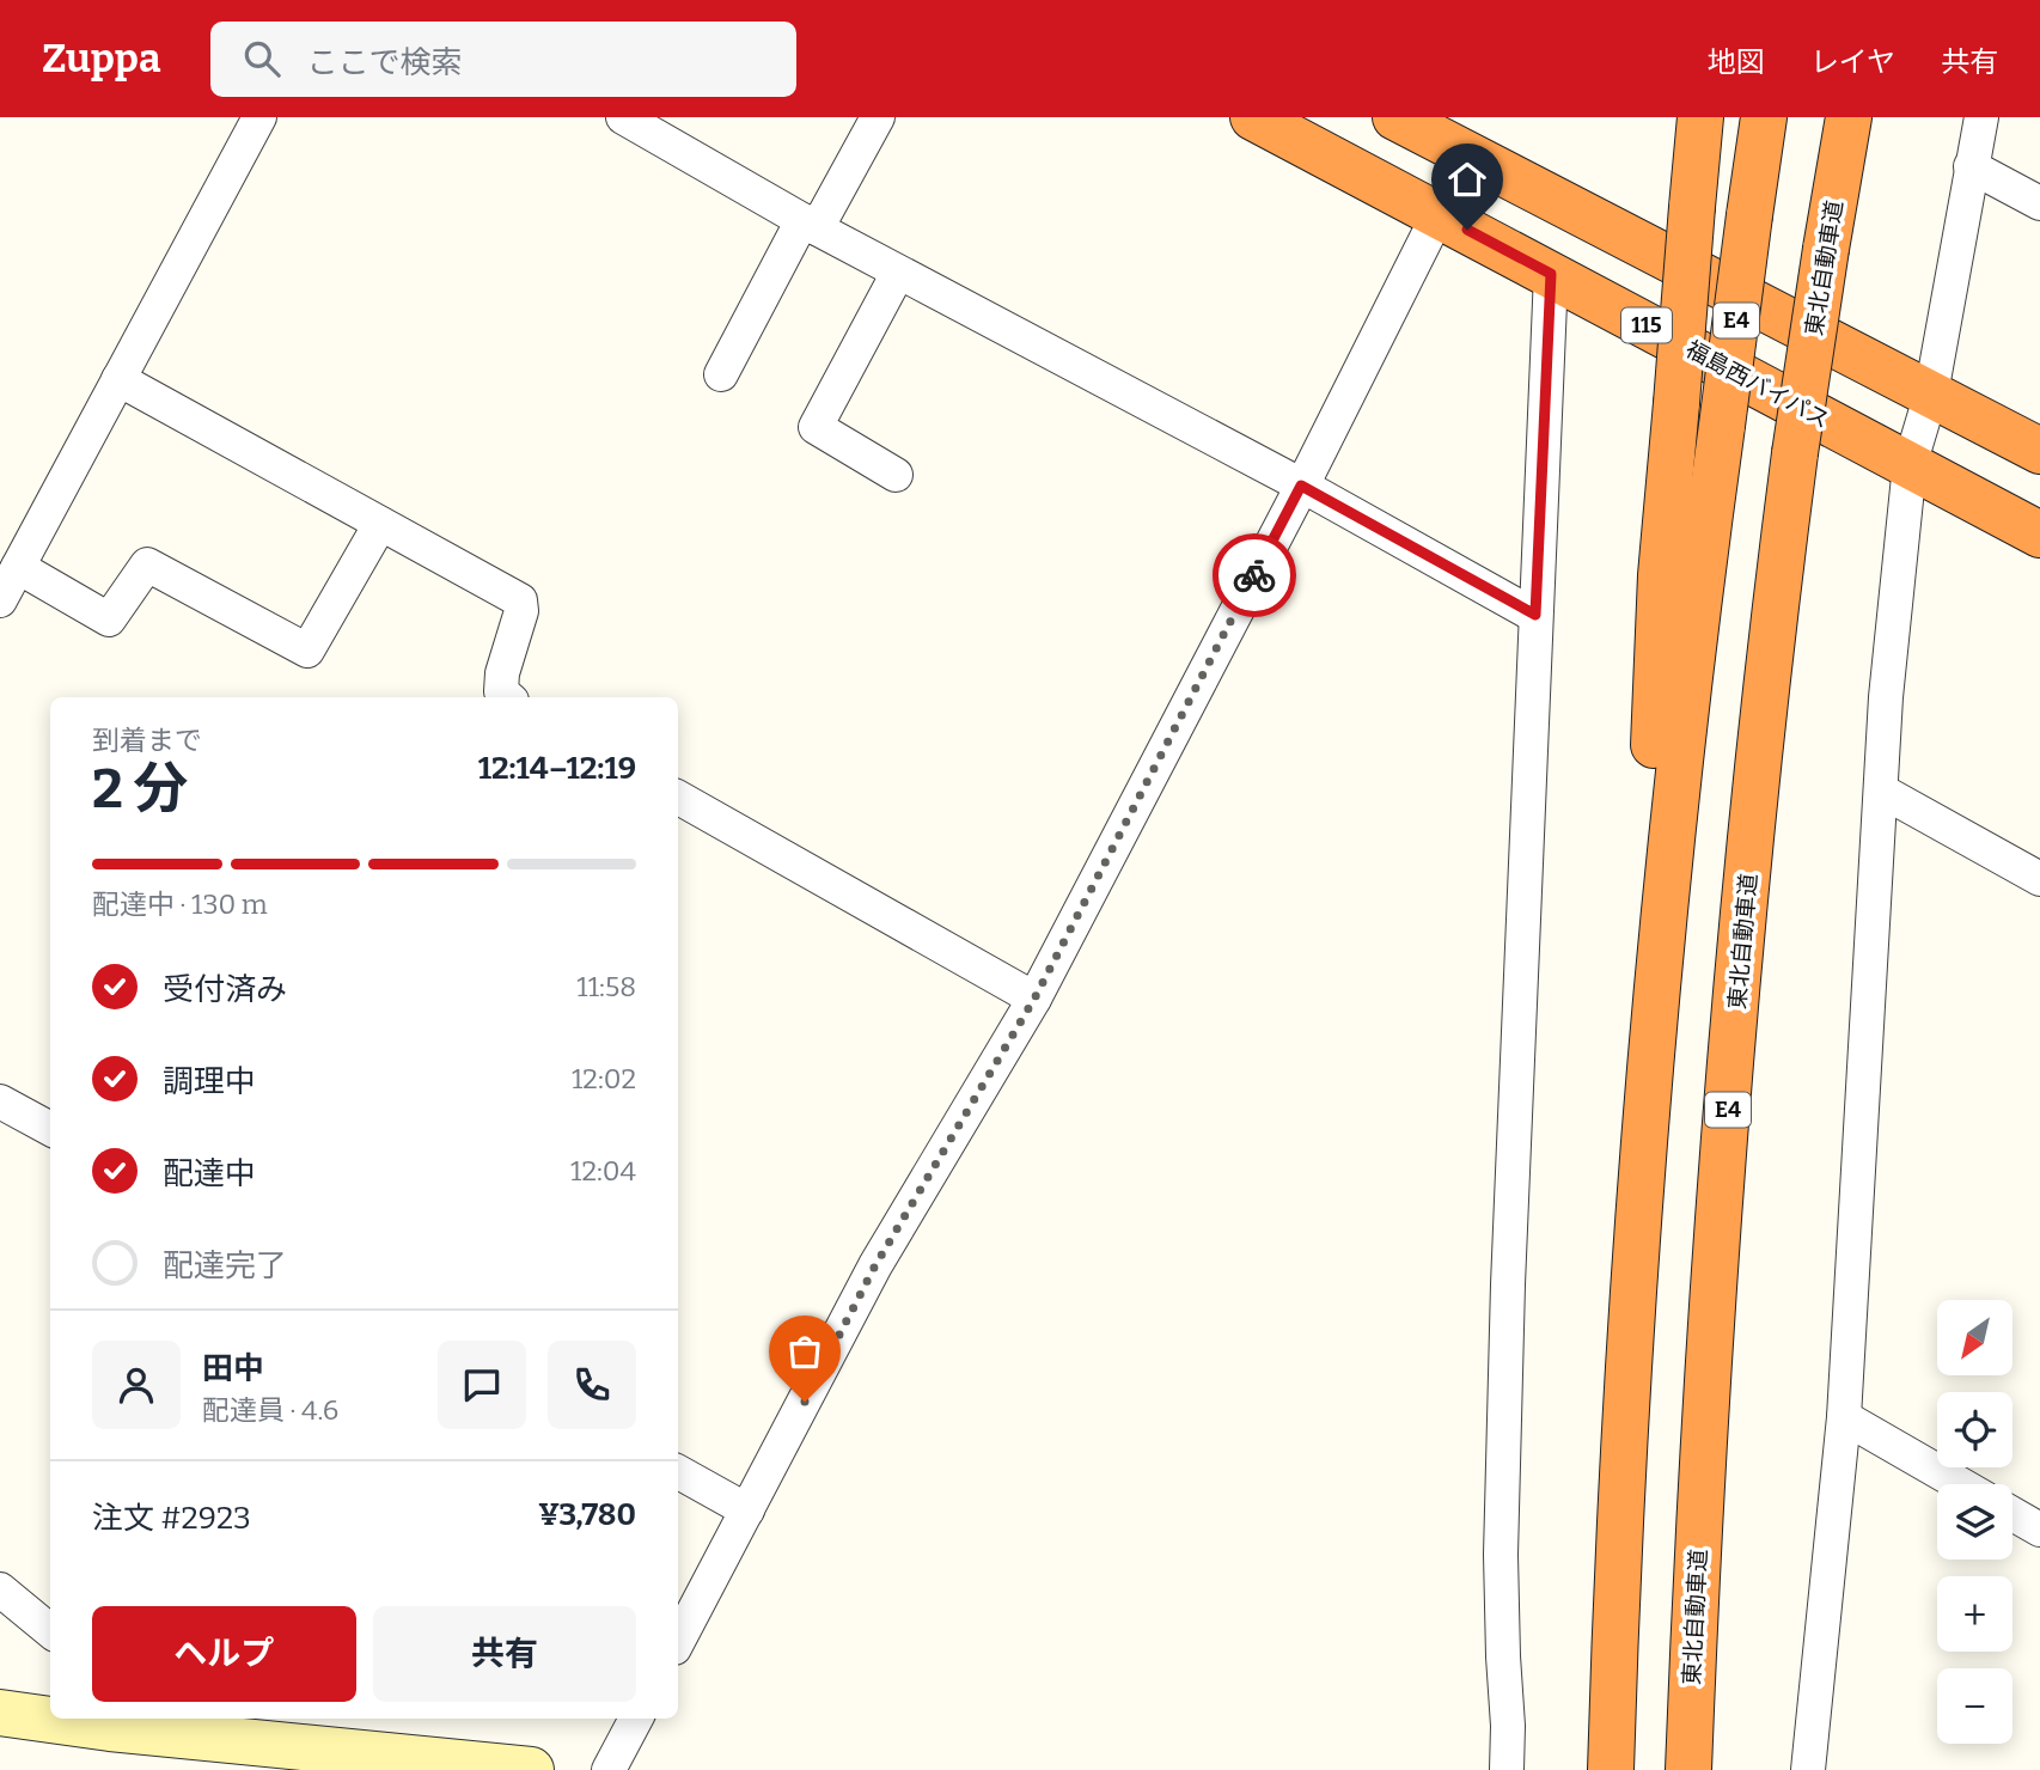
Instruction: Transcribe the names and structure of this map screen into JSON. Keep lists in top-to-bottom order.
{
  "streets": {
    "highway": [
      "東北自動車道",
      "E4",
      "115",
      "福島西バイパス"
    ]
  },
  "north": "bottom left",
  "page": {
    "header": "Zuppa",
    "search": "ここで検索",
    "nav": ["地図", "レイヤ", "共有"],
    "heading": ["2 分", "到着まで", "12:14–12:19"],
    "panel": [
      "田中",
      "配達員 · 4.6",
      "注文 #2923",
      "¥3,780"
    ],
    "bar": "配達中 · 130 m",
    "list": [
      ["受付済み", "11:58"],
      ["調理中", "12:02"],
      ["配達中", "12:04"],
      "配達完了"
    ],
    "map_buttons": ["+", "−"],
    "buttons": ["ヘルプ", "共有"]
  }
}
